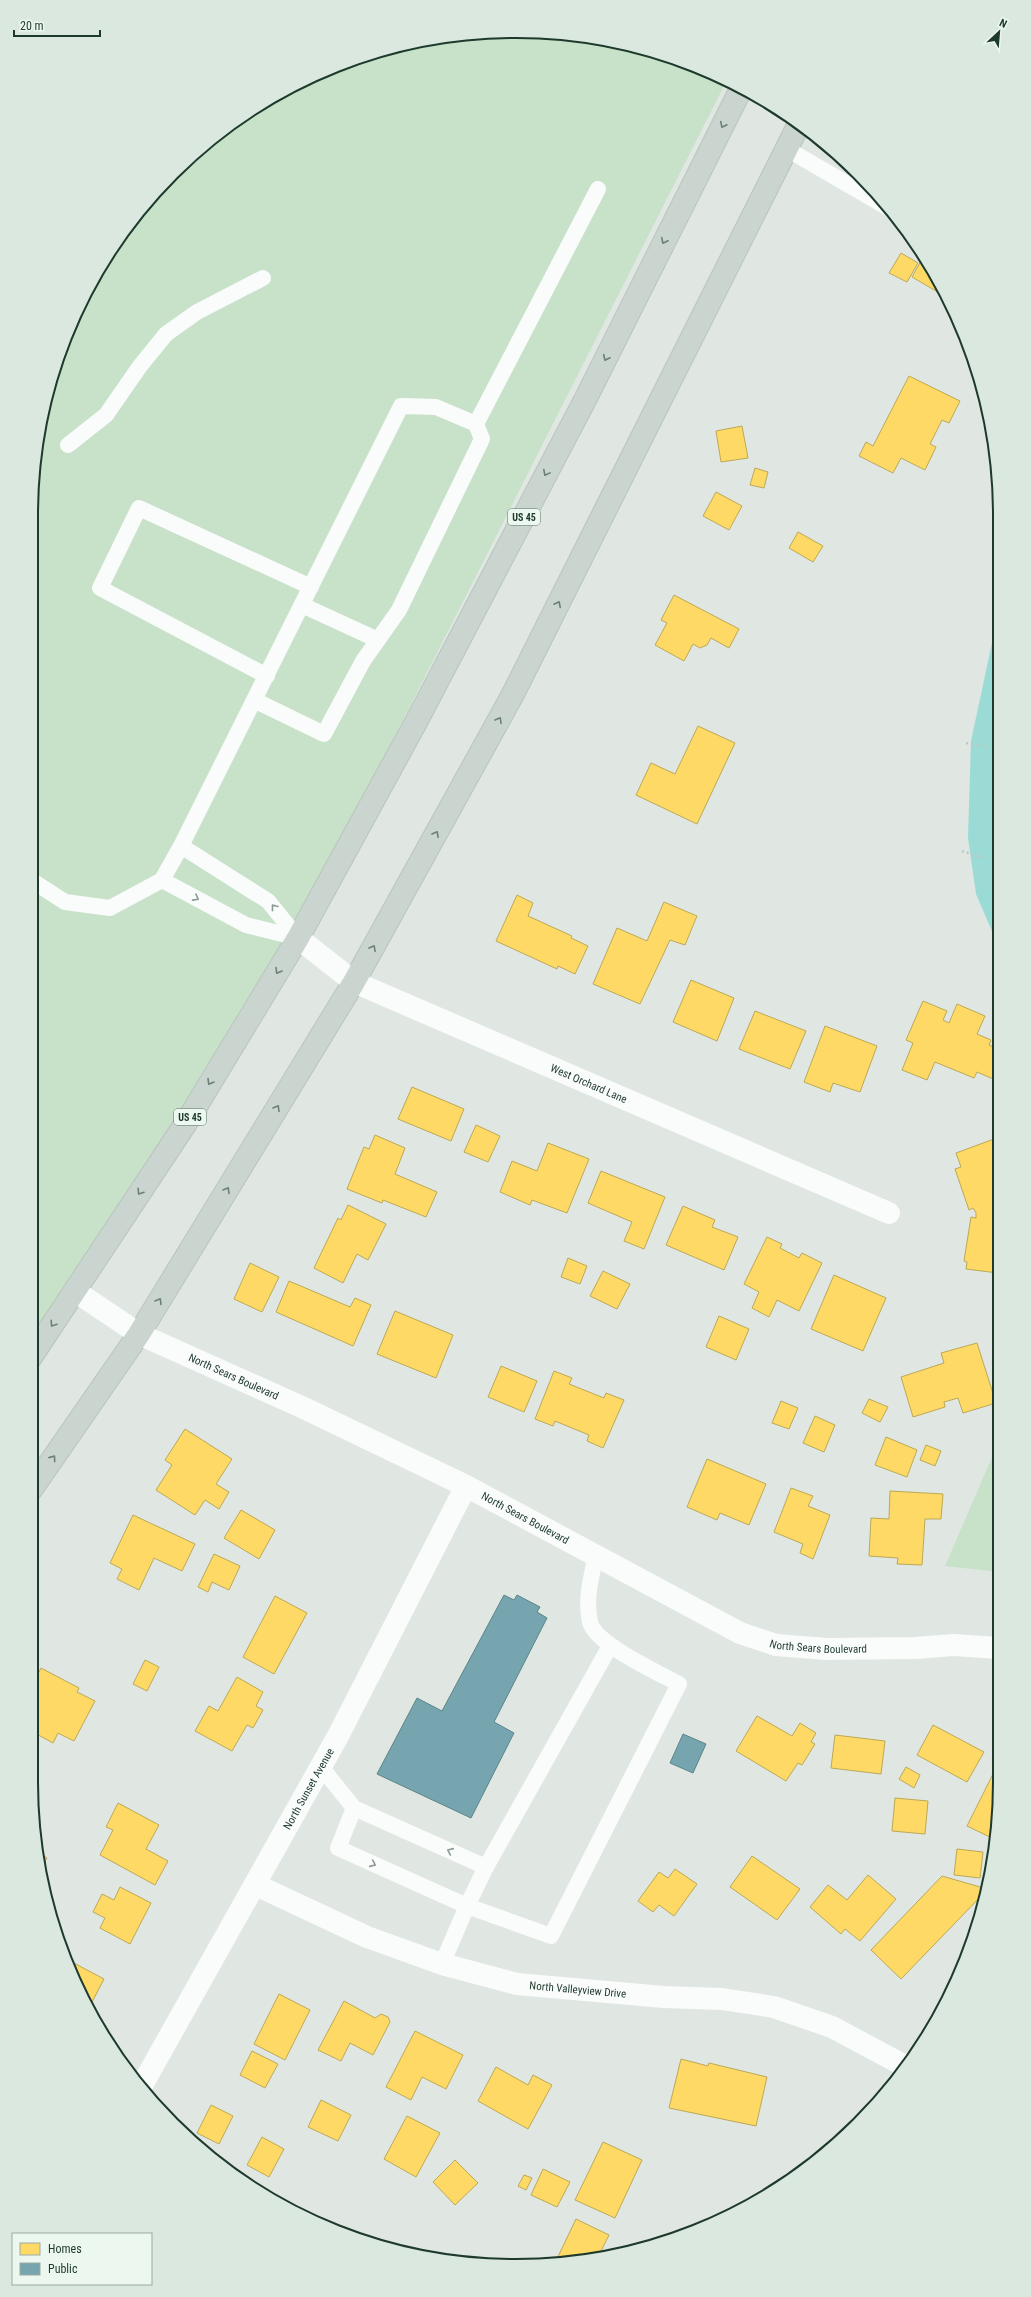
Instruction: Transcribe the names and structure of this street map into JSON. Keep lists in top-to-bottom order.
{
  "streets": {
    "main road": ["US 45"],
    "street": [
      "West Orchard Lane",
      "North Sears Boulevard",
      "North Sunset Avenue",
      "North Valleyview Drive"
    ]
  },
  "crossings": [
    ["US 45", "West Orchard Lane"],
    ["US 45", "North Sears Boulevard"],
    ["North Sears Boulevard", "North Sunset Avenue"],
    ["North Sunset Avenue", "North Valleyview Drive"]
  ],
  "legend": ["Homes", "Public"],
  "scale_bar": "20 m",
  "north": "top right"
}
